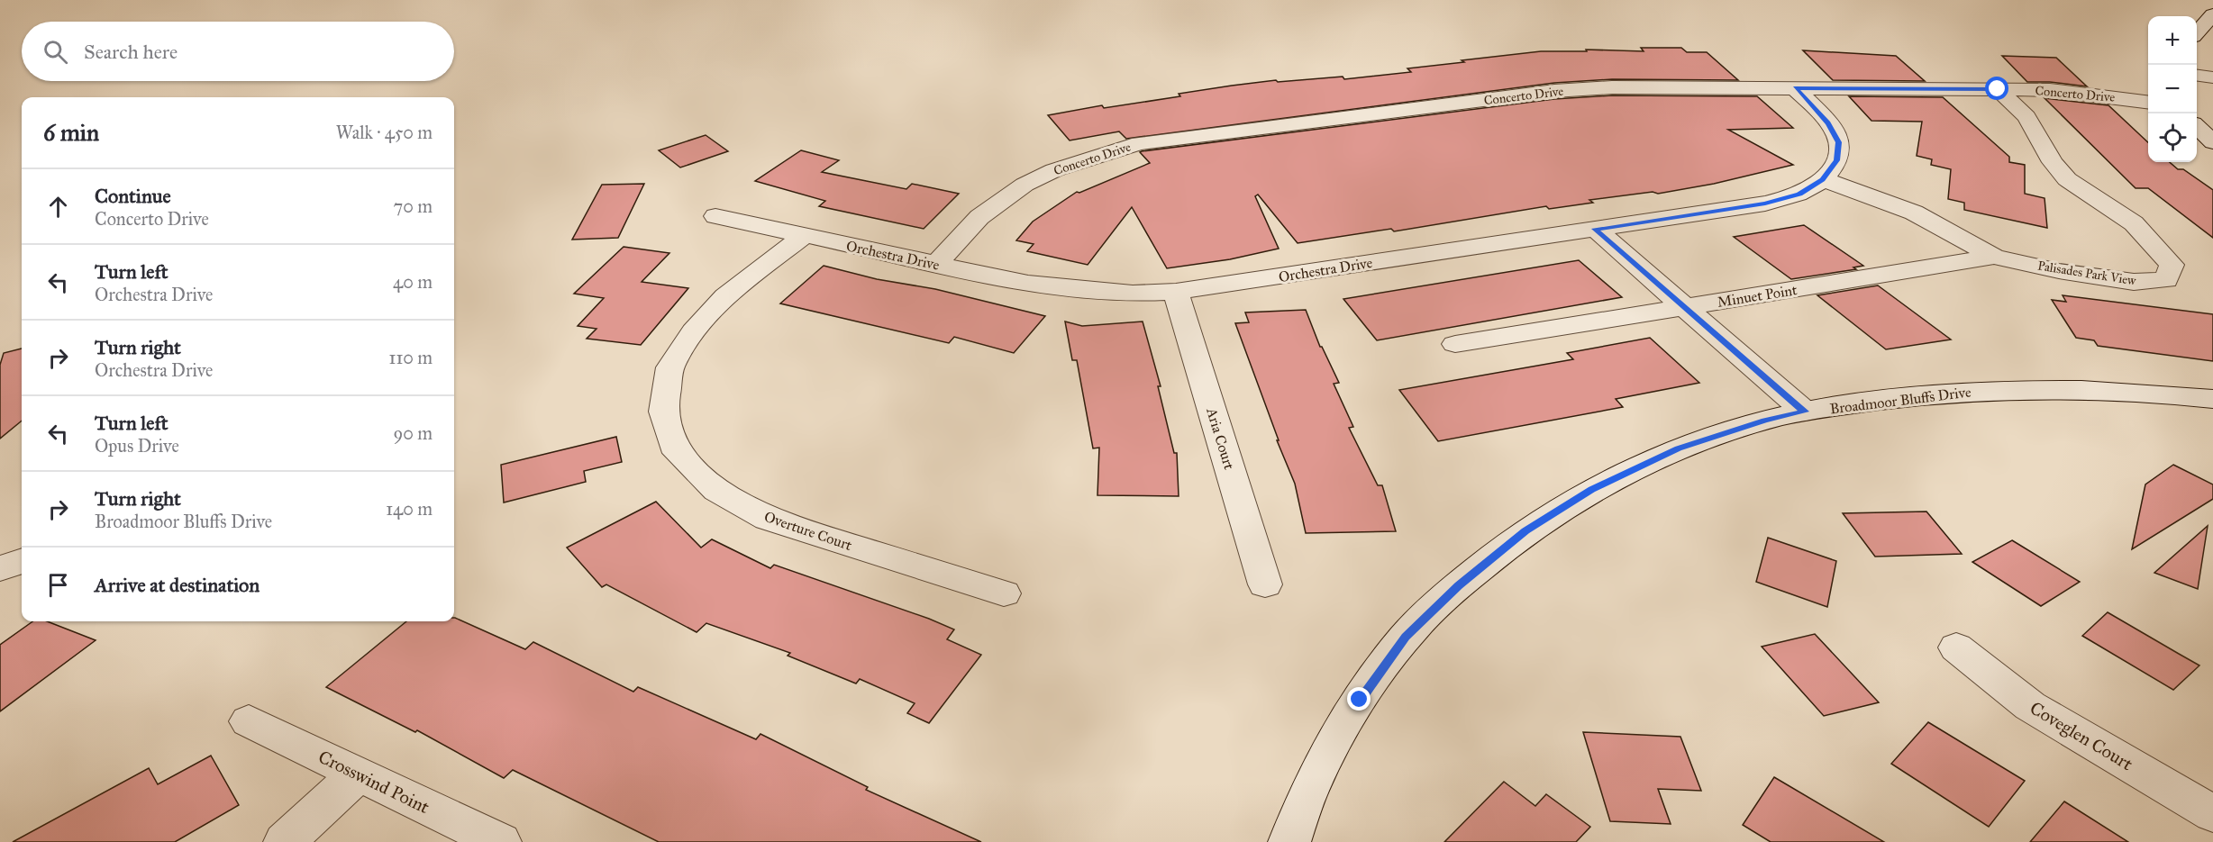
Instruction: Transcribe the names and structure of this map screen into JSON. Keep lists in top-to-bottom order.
{
  "streets": {
    "street": [
      "Concerto Drive",
      "Orchestra Drive",
      "Palisades Park View",
      "Minuet Point",
      "Broadmoor Bluffs Drive",
      "Aria Court",
      "Overture Court",
      "Coveglen Court",
      "Crosswind Point"
    ]
  },
  "crossings": [
    ["Concerto Drive", "Orchestra Drive"],
    ["Concerto Drive", "Palisades Park View"],
    ["Orchestra Drive", "Palisades Park View"],
    ["Orchestra Drive", "Aria Court"],
    ["Orchestra Drive", "Overture Court"],
    ["Palisades Park View", "Minuet Point"]
  ],
  "page": {
    "map_buttons": ["+", "−"],
    "search": "Search here",
    "heading": ["6 min", "Walk · 450 m"],
    "list": [
      ["Continue", "Concerto Drive", "70 m"],
      ["Turn left", "Orchestra Drive", "40 m"],
      ["Turn right", "Orchestra Drive", "110 m"],
      ["Turn left", "Opus Drive", "90 m"],
      ["Turn right", "Broadmoor Bluffs Drive", "140 m"],
      "Arrive at destination"
    ]
  }
}
